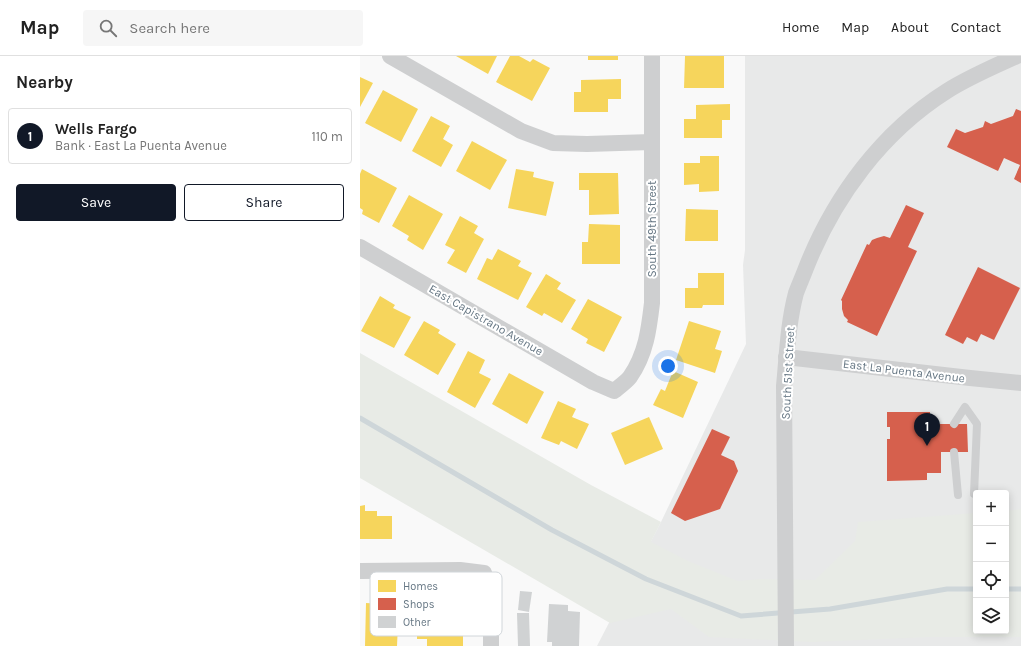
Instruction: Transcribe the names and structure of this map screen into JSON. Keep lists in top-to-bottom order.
{
  "streets": {
    "street": [
      "South 49th Street",
      "East Capistrano Avenue",
      "East La Puenta Avenue",
      "South 51st Street"
    ]
  },
  "crossings": [
    ["South 49th Street", "East Capistrano Avenue"],
    ["East La Puenta Avenue", "South 51st Street"]
  ],
  "legend": ["Homes", "Shops", "Other"],
  "page": {
    "header": "Map",
    "search": "Search here",
    "nav": [
      "Home",
      "Map",
      "About",
      "Contact"
    ],
    "heading": "Nearby",
    "list": [
      {
        "mark": "1",
        "name": "Wells Fargo",
        "note": "Bank · East La Puenta Avenue",
        "value": "110 m"
      }
    ],
    "buttons": ["Save", "Share"],
    "pins": "1",
    "map_buttons": ["+", "−"]
  }
}
